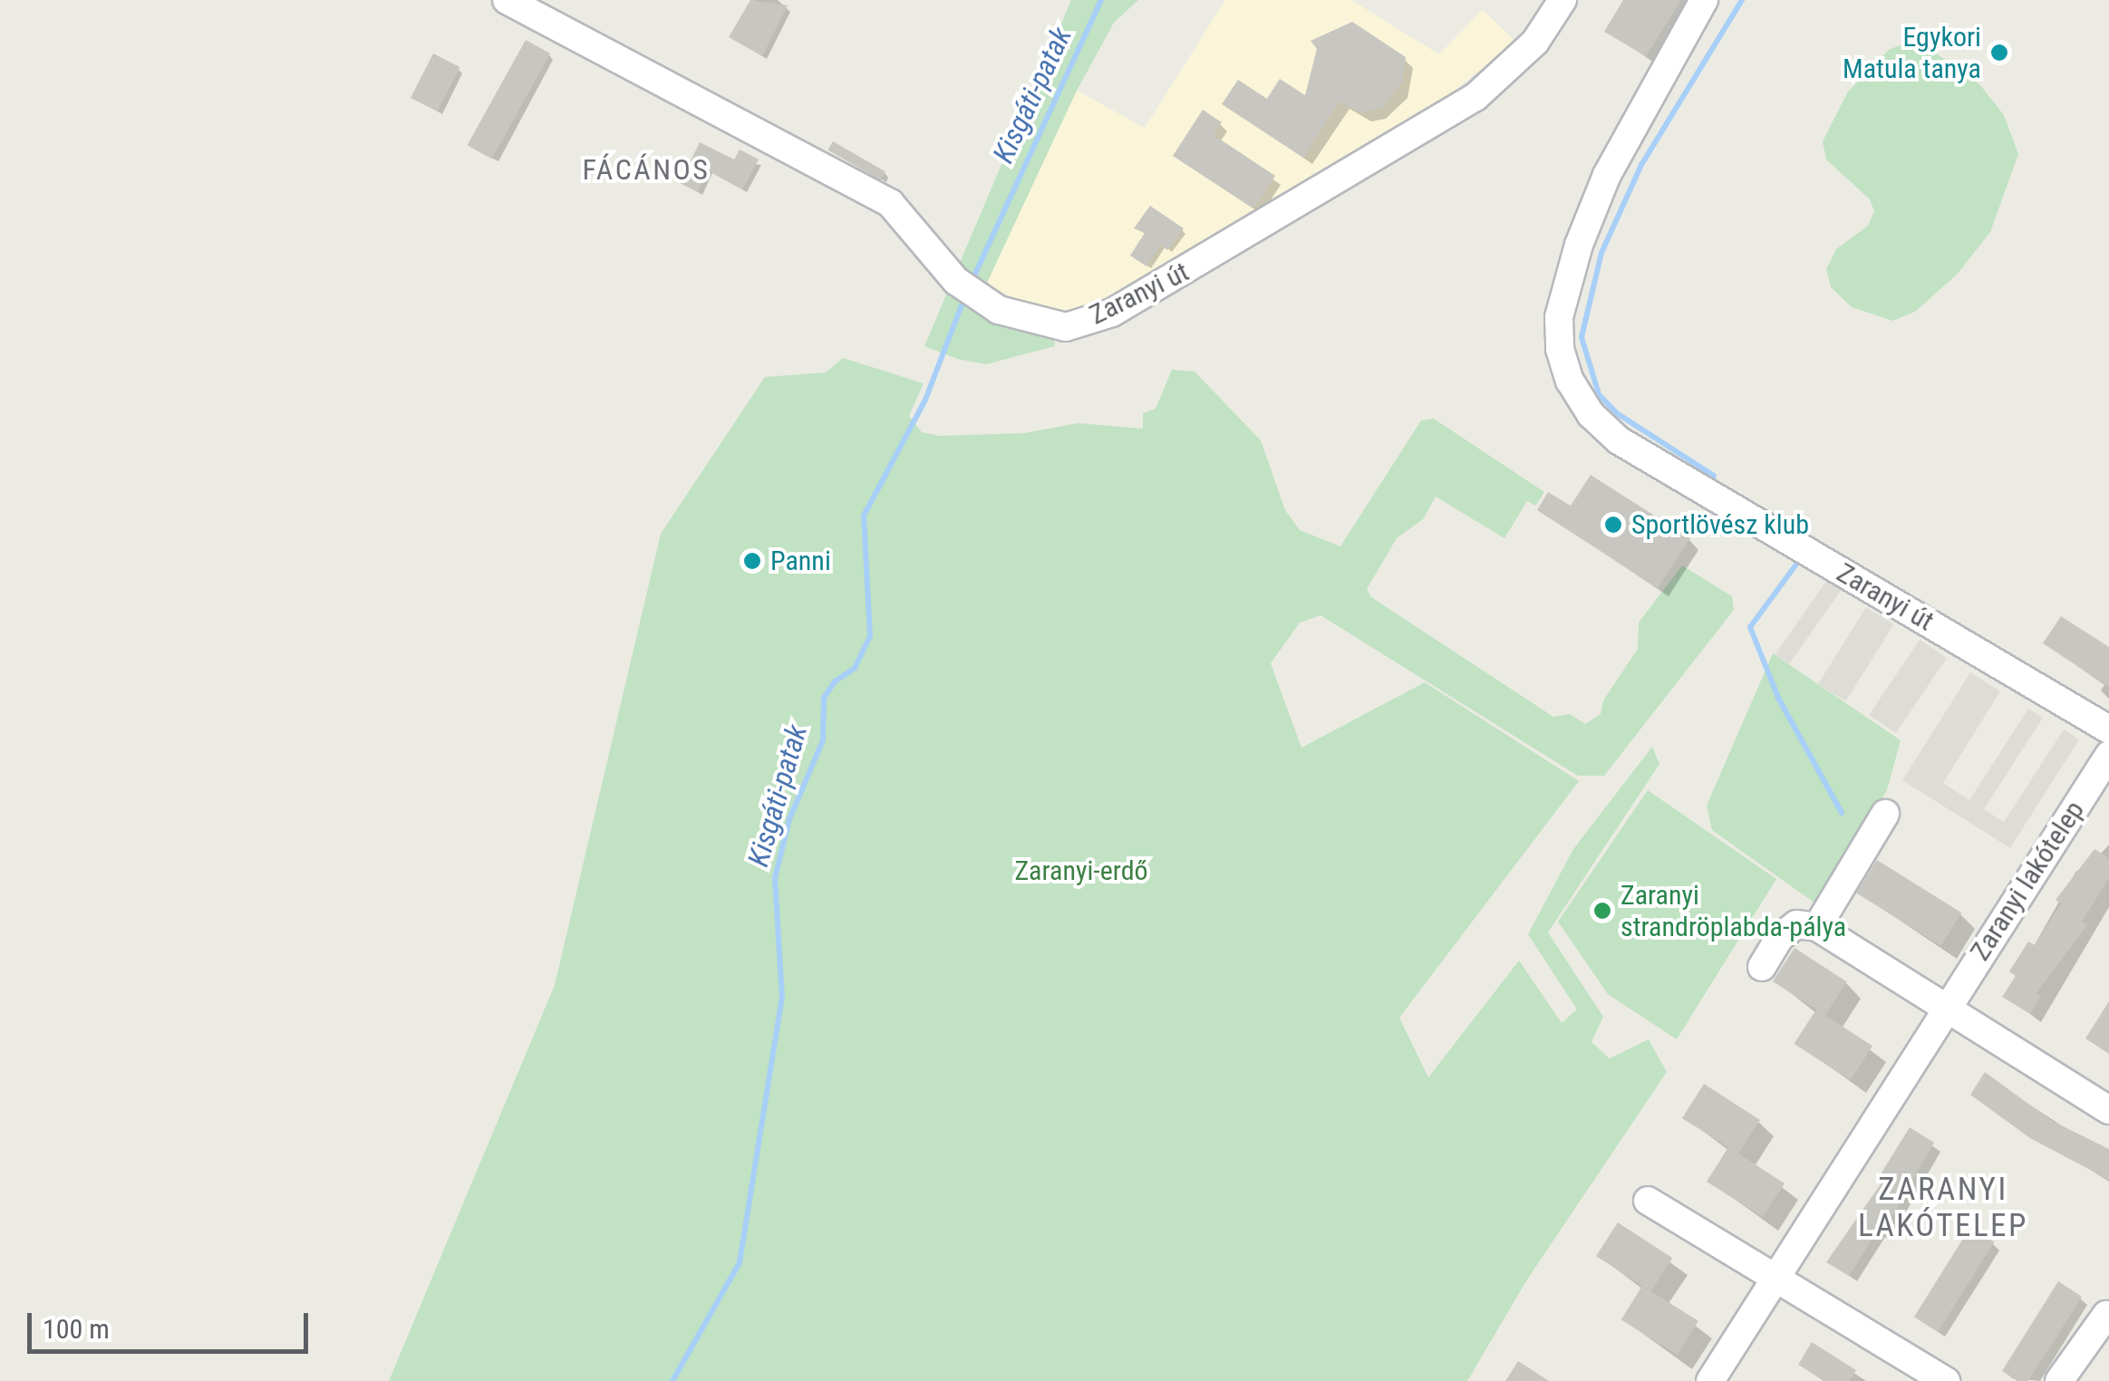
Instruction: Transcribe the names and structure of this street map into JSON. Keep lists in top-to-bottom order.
{
  "streets": {
    "street": ["Zaranyi út", "Zaranyi lakótelep"]
  },
  "districts": ["FÁCÁNOS", "ZARANYI LAKÓTELEP"],
  "water": ["Kisgáti-patak"],
  "parks": ["Zaranyi-erdő"],
  "places": [
    "Egykori Matula tanya",
    "Sportlövész klub",
    "Panni",
    "Zaranyi strandröplabda-pálya"
  ],
  "scale_bar": "100 m"
}
